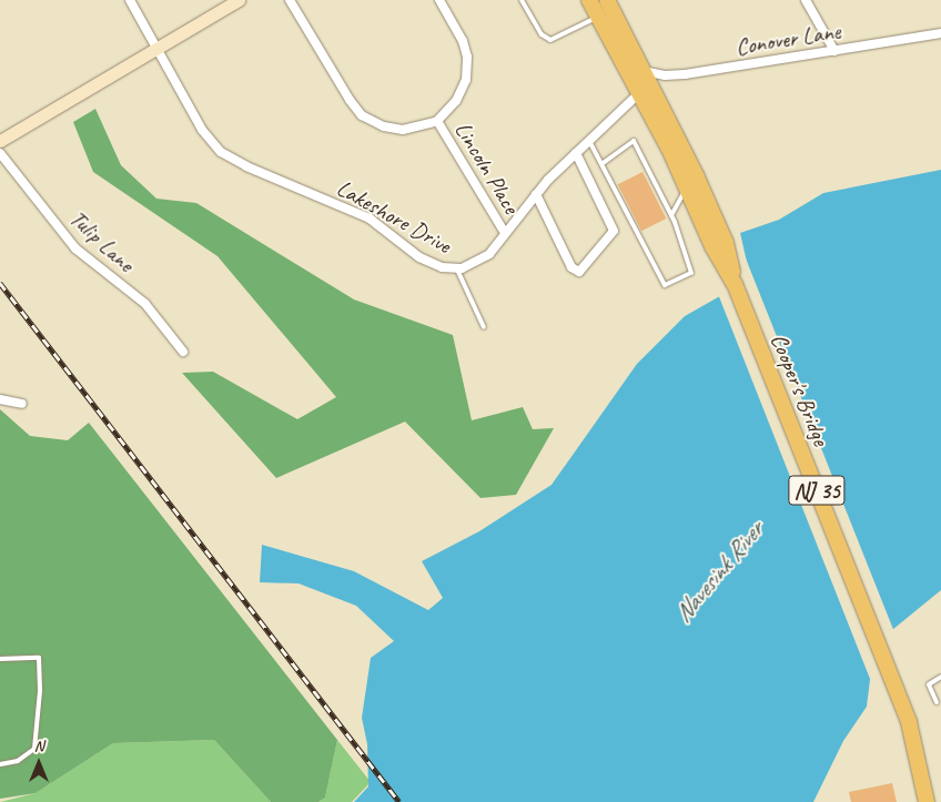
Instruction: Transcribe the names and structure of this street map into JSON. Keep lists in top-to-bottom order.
{
  "streets": {
    "highway": ["Cooper's Bridge", "NJ 35"],
    "street": [
      "Conover Lane",
      "Lincoln Place",
      "Lakeshore Drive",
      "Tulip Lane"
    ]
  },
  "crossings": [
    ["Conover Lane", "NJ 35"],
    ["Lincoln Place", "Lakeshore Drive"],
    ["Lakeshore Drive", "NJ 35"],
    ["Cooper's Bridge", "NJ 35"]
  ],
  "water": ["Navesink River"],
  "north": "top"
}
